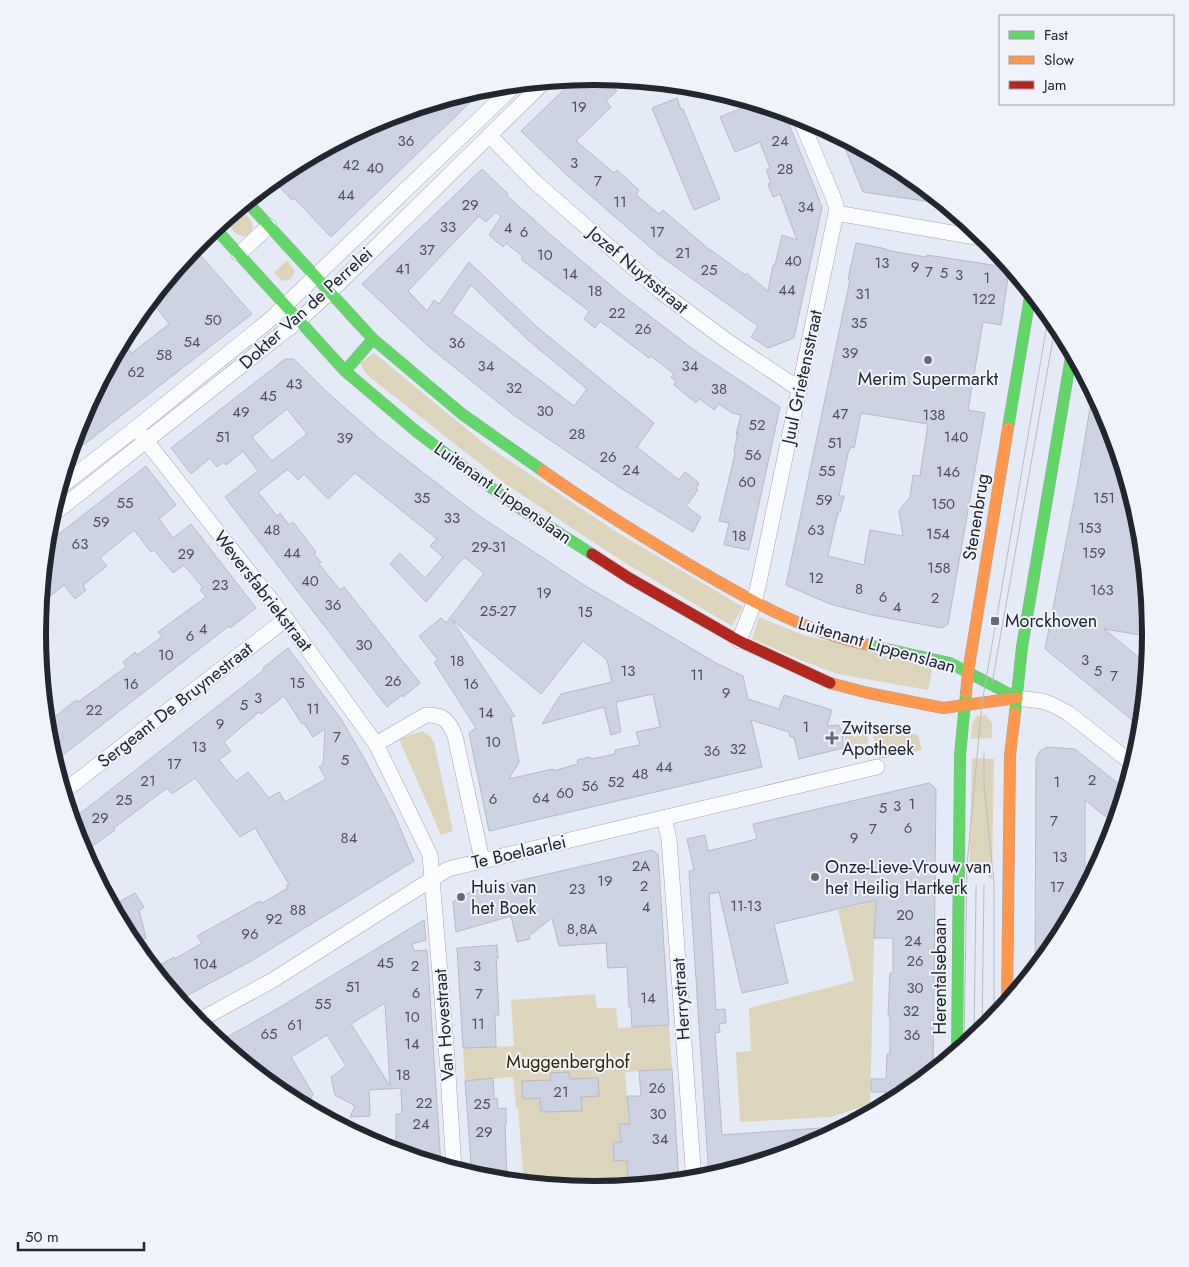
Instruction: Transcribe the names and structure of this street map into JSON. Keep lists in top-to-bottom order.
{
  "streets": {
    "main road": ["Luitenant Lippenslaan", "Stenenbrug", "Herentalsebaan"],
    "street": [
      "Jozef Nuytsstraat",
      "Dokter Van de Perrelei",
      "Juul Grietensstraat",
      "Weversfabriekstraat",
      "Sergeant De Bruynestraat",
      "Te Boelaarlei",
      "Herrystraat",
      "Van Hovestraat"
    ]
  },
  "crossings": [
    ["Jozef Nuytsstraat", "Dokter Van de Perrelei"],
    ["Jozef Nuytsstraat", "Juul Grietensstraat"],
    ["Dokter Van de Perrelei", "Luitenant Lippenslaan"],
    ["Dokter Van de Perrelei", "Weversfabriekstraat"],
    ["Juul Grietensstraat", "Luitenant Lippenslaan"],
    ["Luitenant Lippenslaan", "Stenenbrug"],
    ["Stenenbrug", "Herentalsebaan"],
    ["Weversfabriekstraat", "Sergeant De Bruynestraat"],
    ["Weversfabriekstraat", "Te Boelaarlei"],
    ["Weversfabriekstraat", "Van Hovestraat"],
    ["Te Boelaarlei", "Herrystraat"],
    ["Te Boelaarlei", "Van Hovestraat"]
  ],
  "parks": ["Muggenberghof"],
  "places": {
    "other": ["Merim Supermarkt", "Onze-Lieve-Vrouw van het Heilig Hartkerk", "Huis van het Boek"],
    "transit": ["Morckhoven"],
    "health": ["Zwitserse Apotheek"]
  },
  "house_numbers": [
    "19",
    "36",
    "24",
    "3",
    "42",
    "40",
    "28",
    "7",
    "44",
    "11",
    "29",
    "34",
    "33",
    "4",
    "6",
    "17",
    "37",
    "21",
    "10",
    "40",
    "13",
    "9",
    "41",
    "25",
    "7",
    "5",
    "14",
    "3",
    "1",
    "44",
    "18",
    "31",
    "122",
    "22",
    "50",
    "35",
    "26",
    "54",
    "36",
    "39",
    "58",
    "34",
    "34",
    "62",
    "43",
    "32",
    "38",
    "45",
    "30",
    "49",
    "47",
    "138",
    "52",
    "28",
    "51",
    "140",
    "39",
    "51",
    "56",
    "26",
    "24",
    "55",
    "146",
    "60",
    "35",
    "151",
    "59",
    "55",
    "150",
    "33",
    "59",
    "153",
    "48",
    "63",
    "154",
    "18",
    "63",
    "29-31",
    "44",
    "159",
    "29",
    "158",
    "12",
    "40",
    "23",
    "8",
    "163",
    "19",
    "6",
    "2",
    "36",
    "4",
    "25-27",
    "15",
    "4",
    "6",
    "30",
    "10",
    "3",
    "18",
    "13",
    "5",
    "11",
    "7",
    "26",
    "15",
    "16",
    "16",
    "9",
    "3",
    "5",
    "11",
    "22",
    "14",
    "9",
    "1",
    "7",
    "10",
    "13",
    "32",
    "36",
    "5",
    "17",
    "44",
    "48",
    "2",
    "21",
    "52",
    "1",
    "56",
    "60",
    "64",
    "6",
    "25",
    "1",
    "3",
    "5",
    "29",
    "7",
    "6",
    "7",
    "84",
    "9",
    "13",
    "2A",
    "19",
    "2",
    "17",
    "23",
    "11-13",
    "4",
    "88",
    "20",
    "92",
    "8,8A",
    "96",
    "24",
    "26",
    "45",
    "104",
    "2",
    "3",
    "51",
    "30",
    "6",
    "7",
    "14",
    "55",
    "32",
    "10",
    "11",
    "61",
    "65",
    "36",
    "14",
    "18",
    "26",
    "21",
    "22",
    "25",
    "30",
    "24",
    "29",
    "34"
  ],
  "legend": ["Fast", "Slow", "Jam"],
  "scale_bar": "50 m"
}
